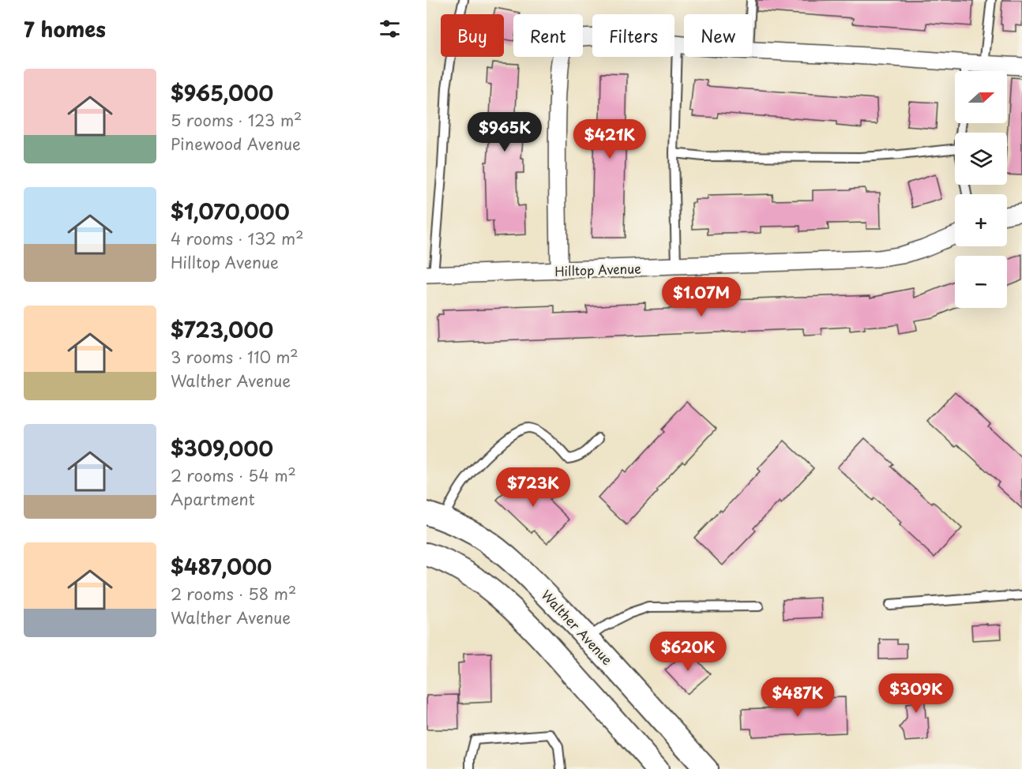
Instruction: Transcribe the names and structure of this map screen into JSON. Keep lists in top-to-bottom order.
{
  "streets": {
    "main road": ["Walther Avenue"],
    "street": ["Hilltop Avenue"]
  },
  "north": "right",
  "page": {
    "heading": "7 homes",
    "chip": [
      "Buy",
      "Rent",
      "Filters",
      "New"
    ],
    "list": [
      {
        "name": "$965,000",
        "note": "5 rooms · 123 m² · Pinewood Avenue"
      },
      {
        "name": "$1,070,000",
        "note": "4 rooms · 132 m² · Hilltop Avenue"
      },
      {
        "name": "$723,000",
        "note": "3 rooms · 110 m² · Walther Avenue"
      },
      {
        "name": "$309,000",
        "note": "2 rooms · 54 m² · Apartment"
      },
      {
        "name": "$487,000",
        "note": "2 rooms · 58 m² · Walther Avenue"
      }
    ],
    "map_buttons": ["+", "−"],
    "price": [
      "$965K",
      "$421K",
      "$1.07M",
      "$723K",
      "$620K",
      "$309K",
      "$487K"
    ]
  }
}
